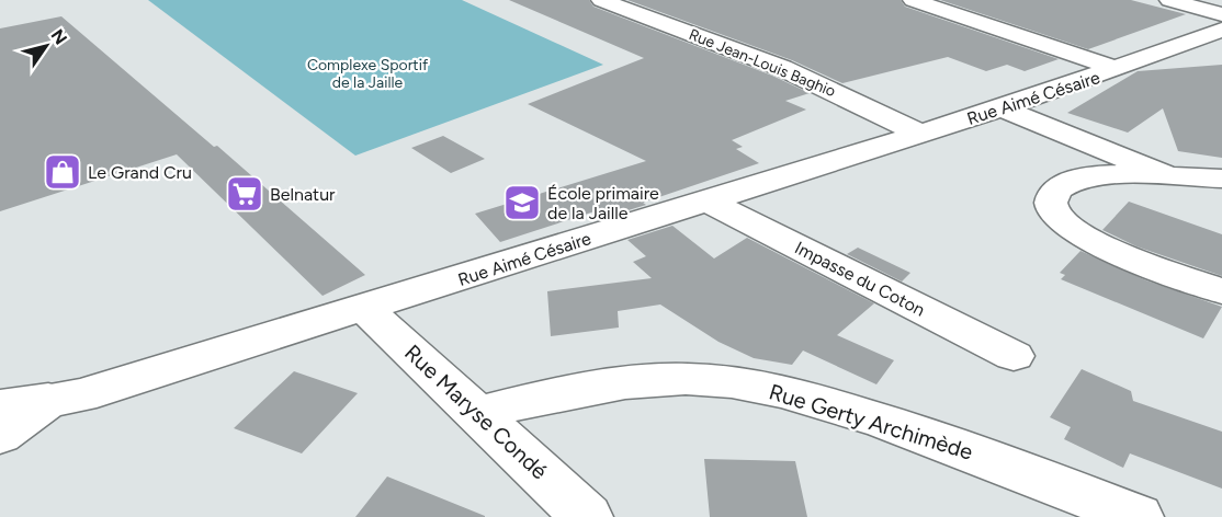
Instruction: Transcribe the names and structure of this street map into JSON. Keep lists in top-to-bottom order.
{
  "streets": {
    "main road": [
      "Rue Jean-Louis Baghio",
      "Rue Aimé Césaire",
      "Impasse du Coton",
      "Rue Maryse Condé",
      "Rue Gerty Archimède"
    ]
  },
  "crossings": [
    ["Rue Jean-Louis Baghio", "Rue Aimé Césaire"],
    ["Rue Aimé Césaire", "Impasse du Coton"],
    ["Rue Aimé Césaire", "Rue Maryse Condé"],
    ["Rue Maryse Condé", "Rue Gerty Archimède"]
  ],
  "parks": ["Complexe Sportif de la Jaille"],
  "places": {
    "shop": ["Le Grand Cru"],
    "supermarket": ["Belnatur"],
    "school or university": ["École primaire de la Jaille"]
  },
  "north": "top right"
}
